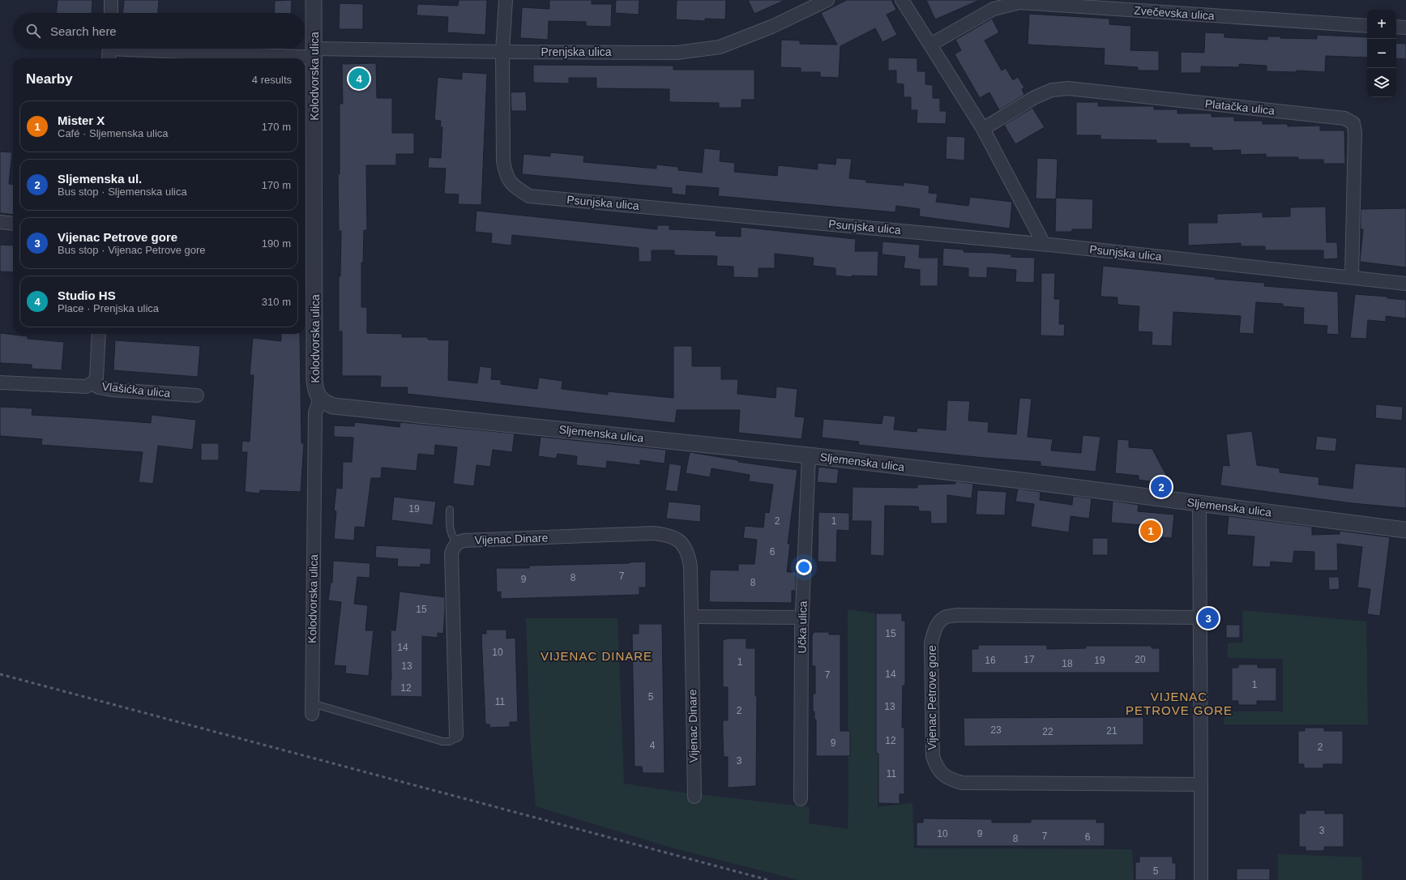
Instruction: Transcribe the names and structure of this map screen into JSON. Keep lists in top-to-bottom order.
{
  "streets": {
    "street": [
      "Zvečevska ulica",
      "Prenjska ulica",
      "Kolodvorska ulica",
      "Platačka ulica",
      "Psunjska ulica",
      "Vlašićka ulica",
      "Sljemenska ulica",
      "Vijenac Dinare",
      "Učka ulica",
      "Vijenac Petrove gore"
    ]
  },
  "crossings": [
    ["Prenjska ulica", "Kolodvorska ulica"],
    ["Prenjska ulica", "Psunjska ulica"],
    ["Kolodvorska ulica", "Sljemenska ulica"],
    ["Platačka ulica", "Psunjska ulica"],
    ["Sljemenska ulica", "Učka ulica"]
  ],
  "districts": ["VIJENAC DINARE", "VIJENAC PETROVE GORE"],
  "house_numbers": [
    "19",
    "2",
    "1",
    "6",
    "7",
    "8",
    "9",
    "8",
    "15",
    "15",
    "14",
    "10",
    "17",
    "20",
    "16",
    "19",
    "1",
    "18",
    "13",
    "14",
    "7",
    "1",
    "12",
    "5",
    "11",
    "13",
    "2",
    "23",
    "21",
    "22",
    "12",
    "9",
    "4",
    "2",
    "3",
    "11",
    "3",
    "10",
    "9",
    "7",
    "6",
    "8",
    "5"
  ],
  "page": {
    "map_buttons": ["+", "−"],
    "search": "Search here",
    "heading": ["Nearby", "4 results"],
    "pins": [
      "4",
      "2",
      "1",
      "3"
    ],
    "list": [
      {
        "mark": "1",
        "name": "Mister X",
        "note": "Café · Sljemenska ulica",
        "value": "170 m"
      },
      {
        "mark": "2",
        "name": "Sljemenska ul.",
        "note": "Bus stop · Sljemenska ulica",
        "value": "170 m"
      },
      {
        "mark": "3",
        "name": "Vijenac Petrove gore",
        "note": "Bus stop · Vijenac Petrove gore",
        "value": "190 m"
      },
      {
        "mark": "4",
        "name": "Studio HS",
        "note": "Place · Prenjska ulica",
        "value": "310 m"
      }
    ]
  }
}
